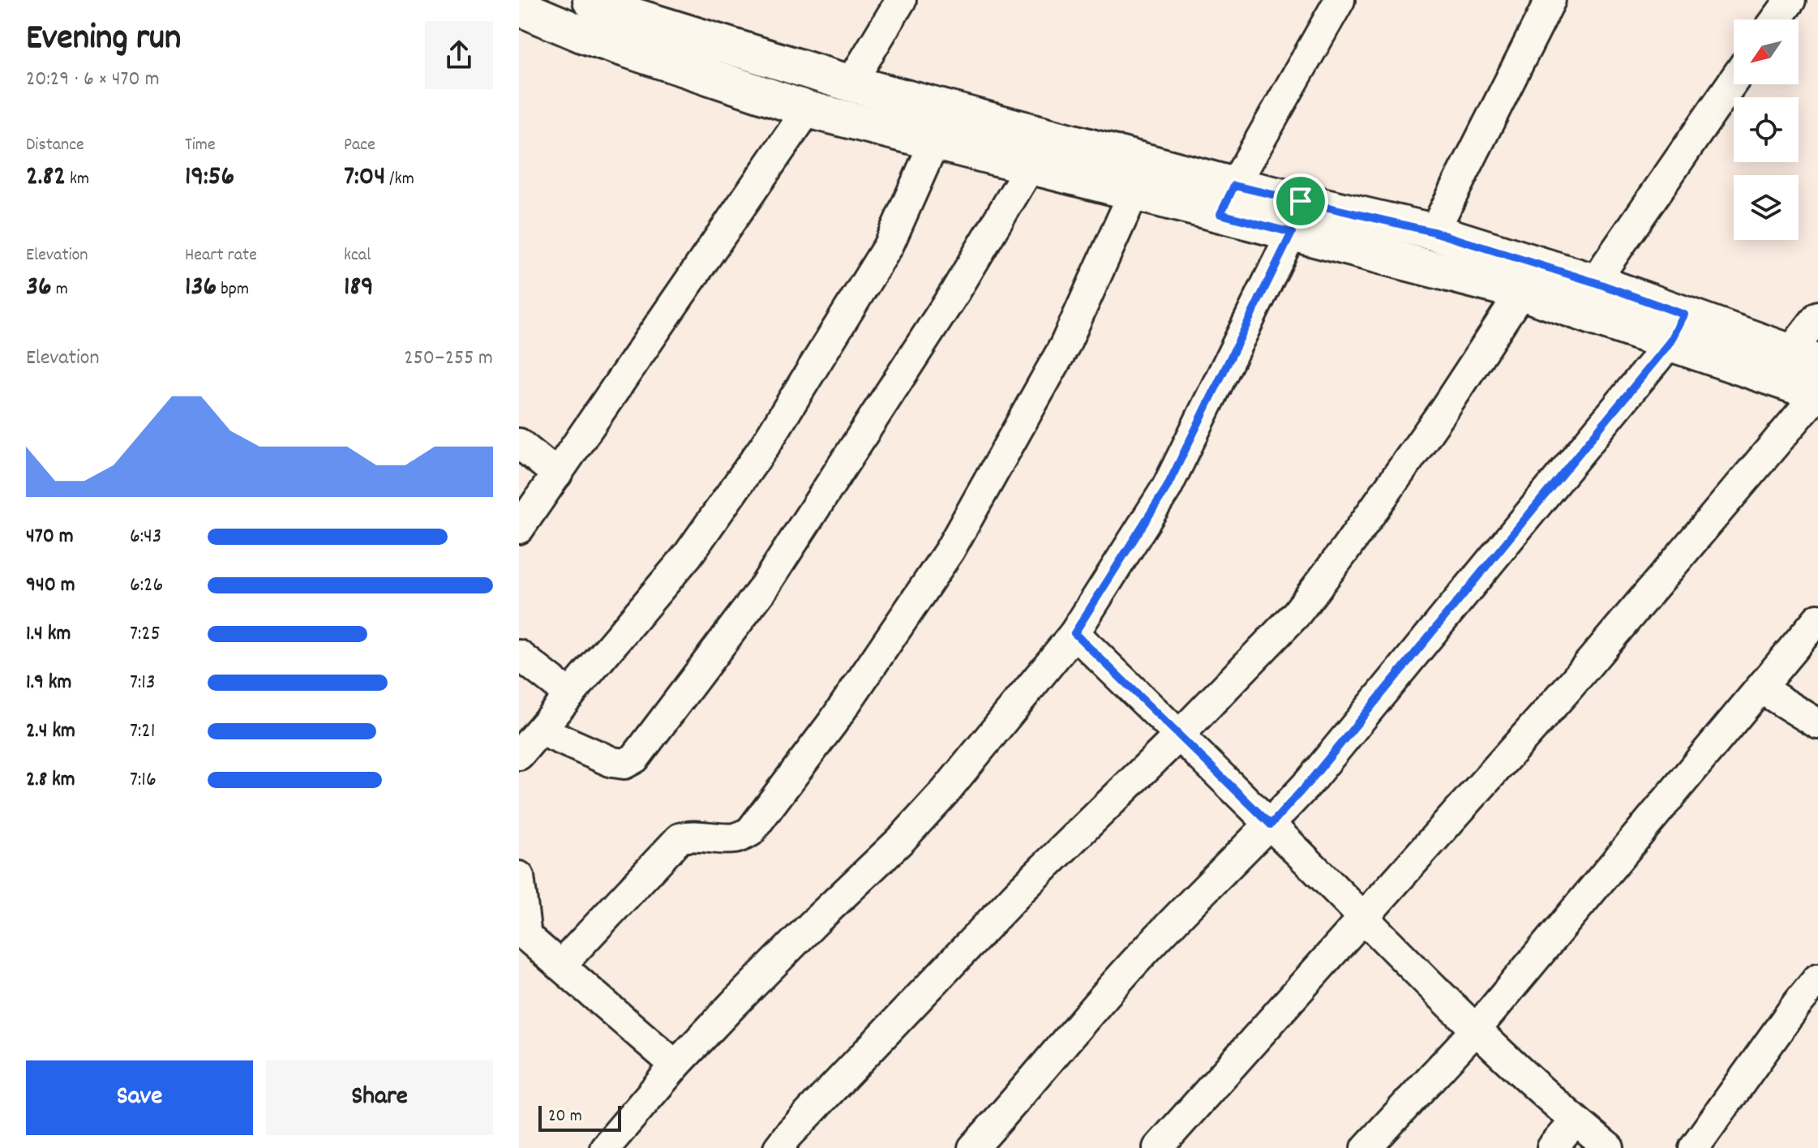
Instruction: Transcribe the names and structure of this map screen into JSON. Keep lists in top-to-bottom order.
{
  "scale_bar": "20 m",
  "north": "bottom left",
  "page": {
    "heading": ["Evening run", "20:29 · 6 × 470 m"],
    "stats": [
      ["Distance", "2.82 km"],
      ["Time", "19:56"],
      ["Pace", "7:04 /km"],
      ["Elevation", "36 m"],
      ["Heart rate", "136 bpm"],
      ["kcal", "189"]
    ],
    "chart": ["Elevation", "250–255 m"],
    "list": [
      {
        "name": "470 m",
        "note": "6:43"
      },
      {
        "name": "940 m",
        "note": "6:26"
      },
      {
        "name": "1.4 km",
        "note": "7:25"
      },
      {
        "name": "1.9 km",
        "note": "7:13"
      },
      {
        "name": "2.4 km",
        "note": "7:21"
      },
      {
        "name": "2.8 km",
        "note": "7:16"
      }
    ],
    "buttons": ["Save", "Share"],
    "scale": "20 m"
  }
}
